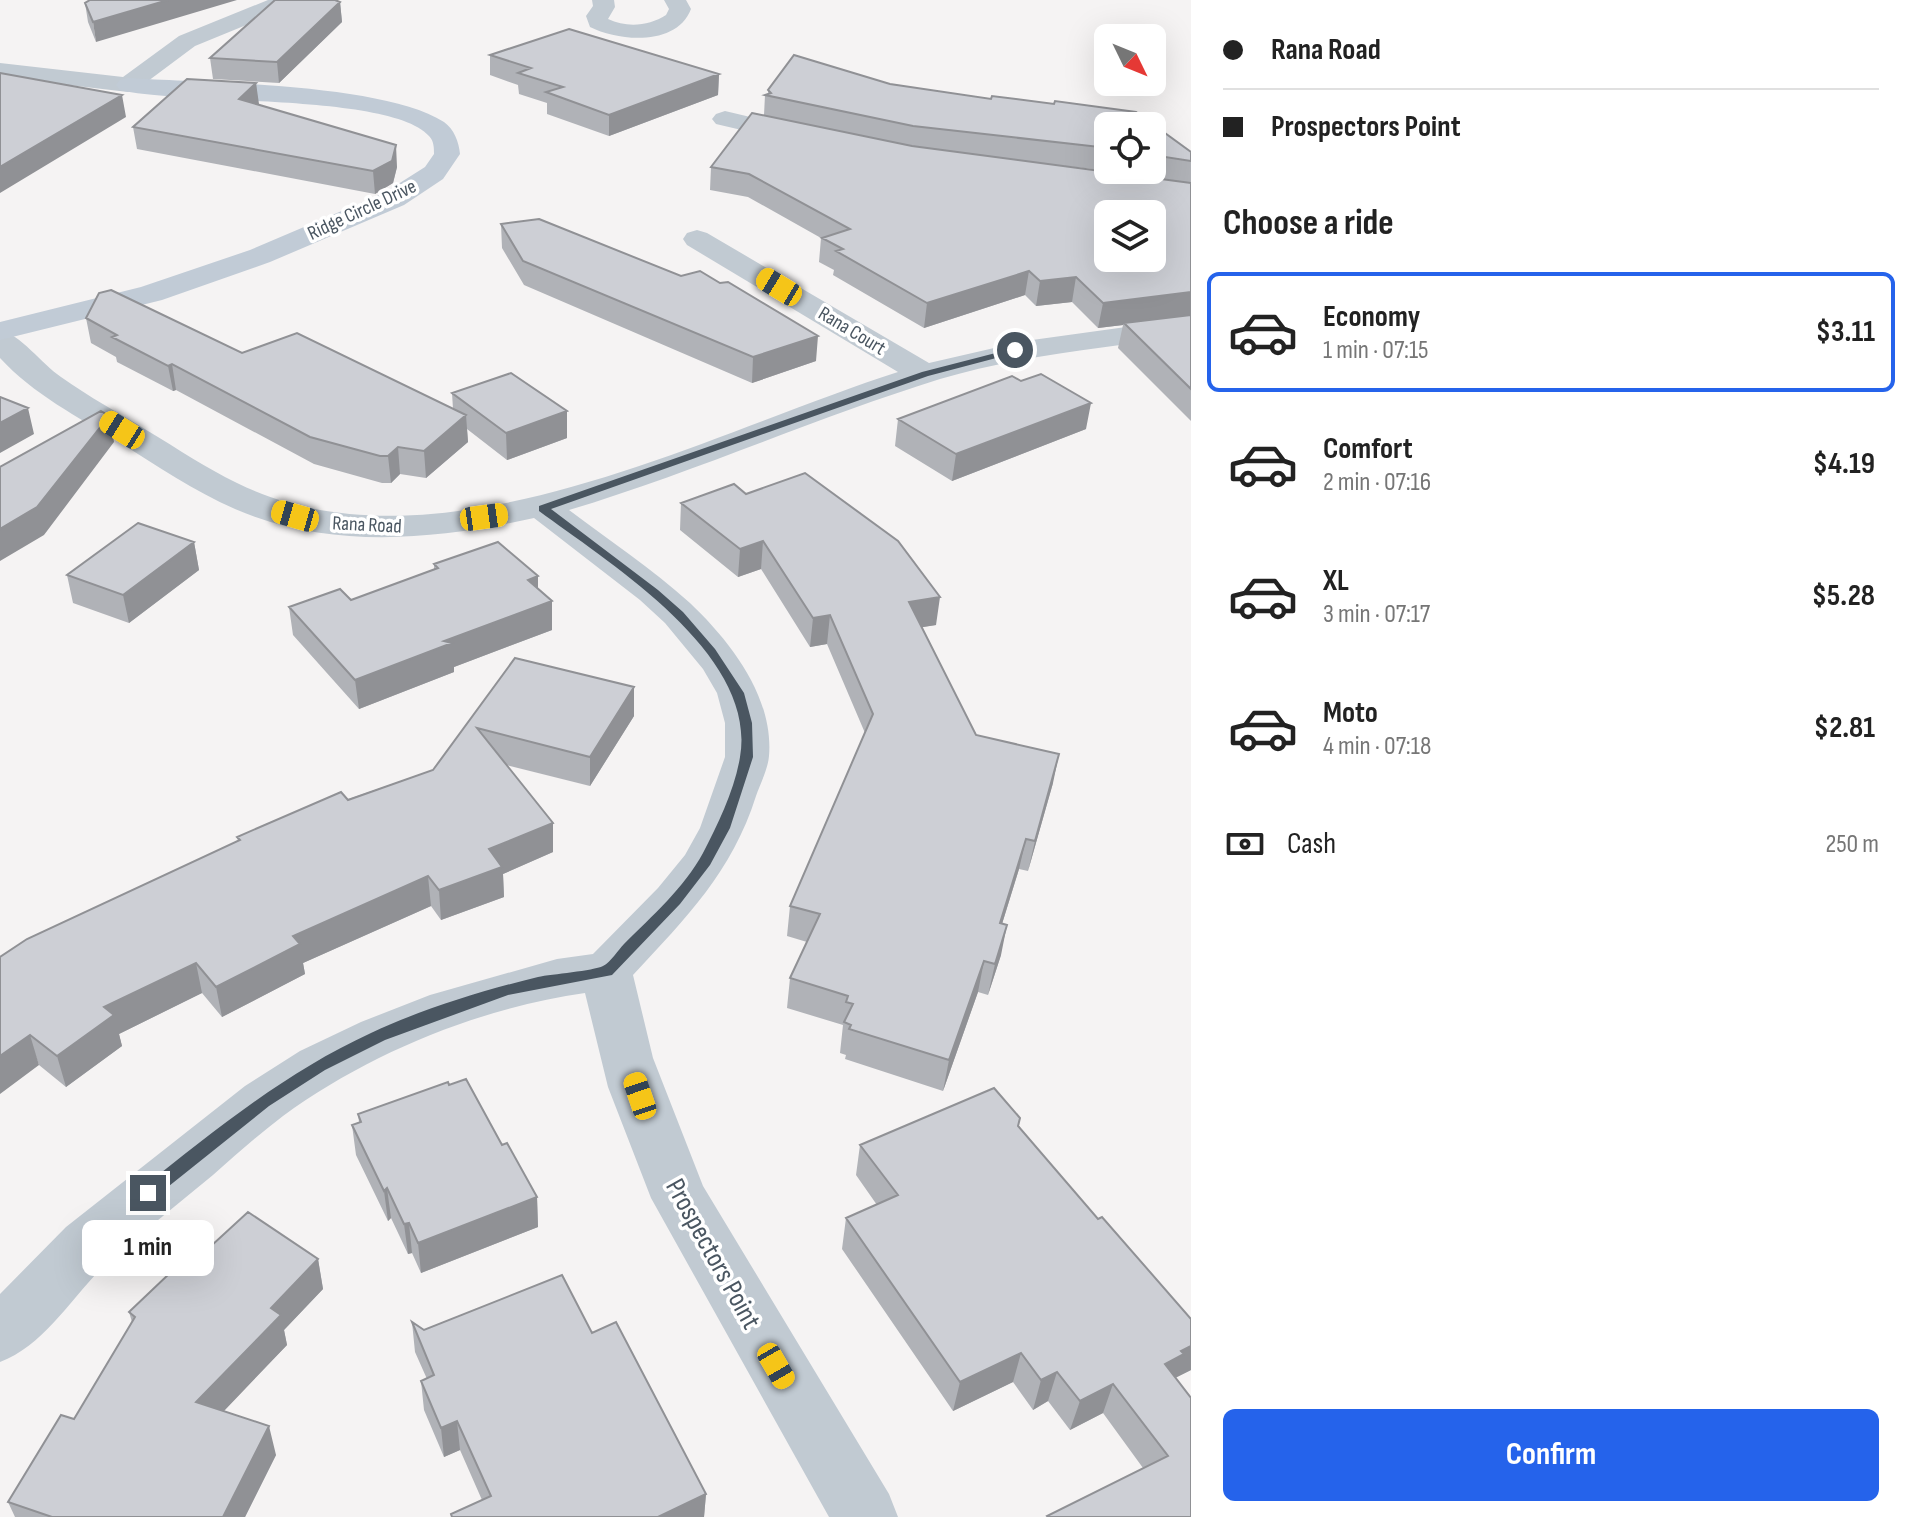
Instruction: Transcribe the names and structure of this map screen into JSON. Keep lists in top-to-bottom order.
{
  "streets": {
    "street": [
      "Ridge Circle Drive",
      "Rana Court",
      "Rana Road",
      "Prospectors Point"
    ]
  },
  "crossings": [
    ["Rana Court", "Rana Road"]
  ],
  "north": "bottom right",
  "page": {
    "banner": ["Rana Road", "Prospectors Point"],
    "heading": "Choose a ride",
    "list": [
      {
        "name": "Economy",
        "note": "1 min · 07:15",
        "value": "$3.11"
      },
      {
        "name": "Comfort",
        "note": "2 min · 07:16",
        "value": "$4.19"
      },
      {
        "name": "XL",
        "note": "3 min · 07:17",
        "value": "$5.28"
      },
      {
        "name": "Moto",
        "note": "4 min · 07:18",
        "value": "$2.81"
      }
    ],
    "pay": ["Cash", "250 m"],
    "bubble": "1 min",
    "buttons": "Confirm"
  }
}
